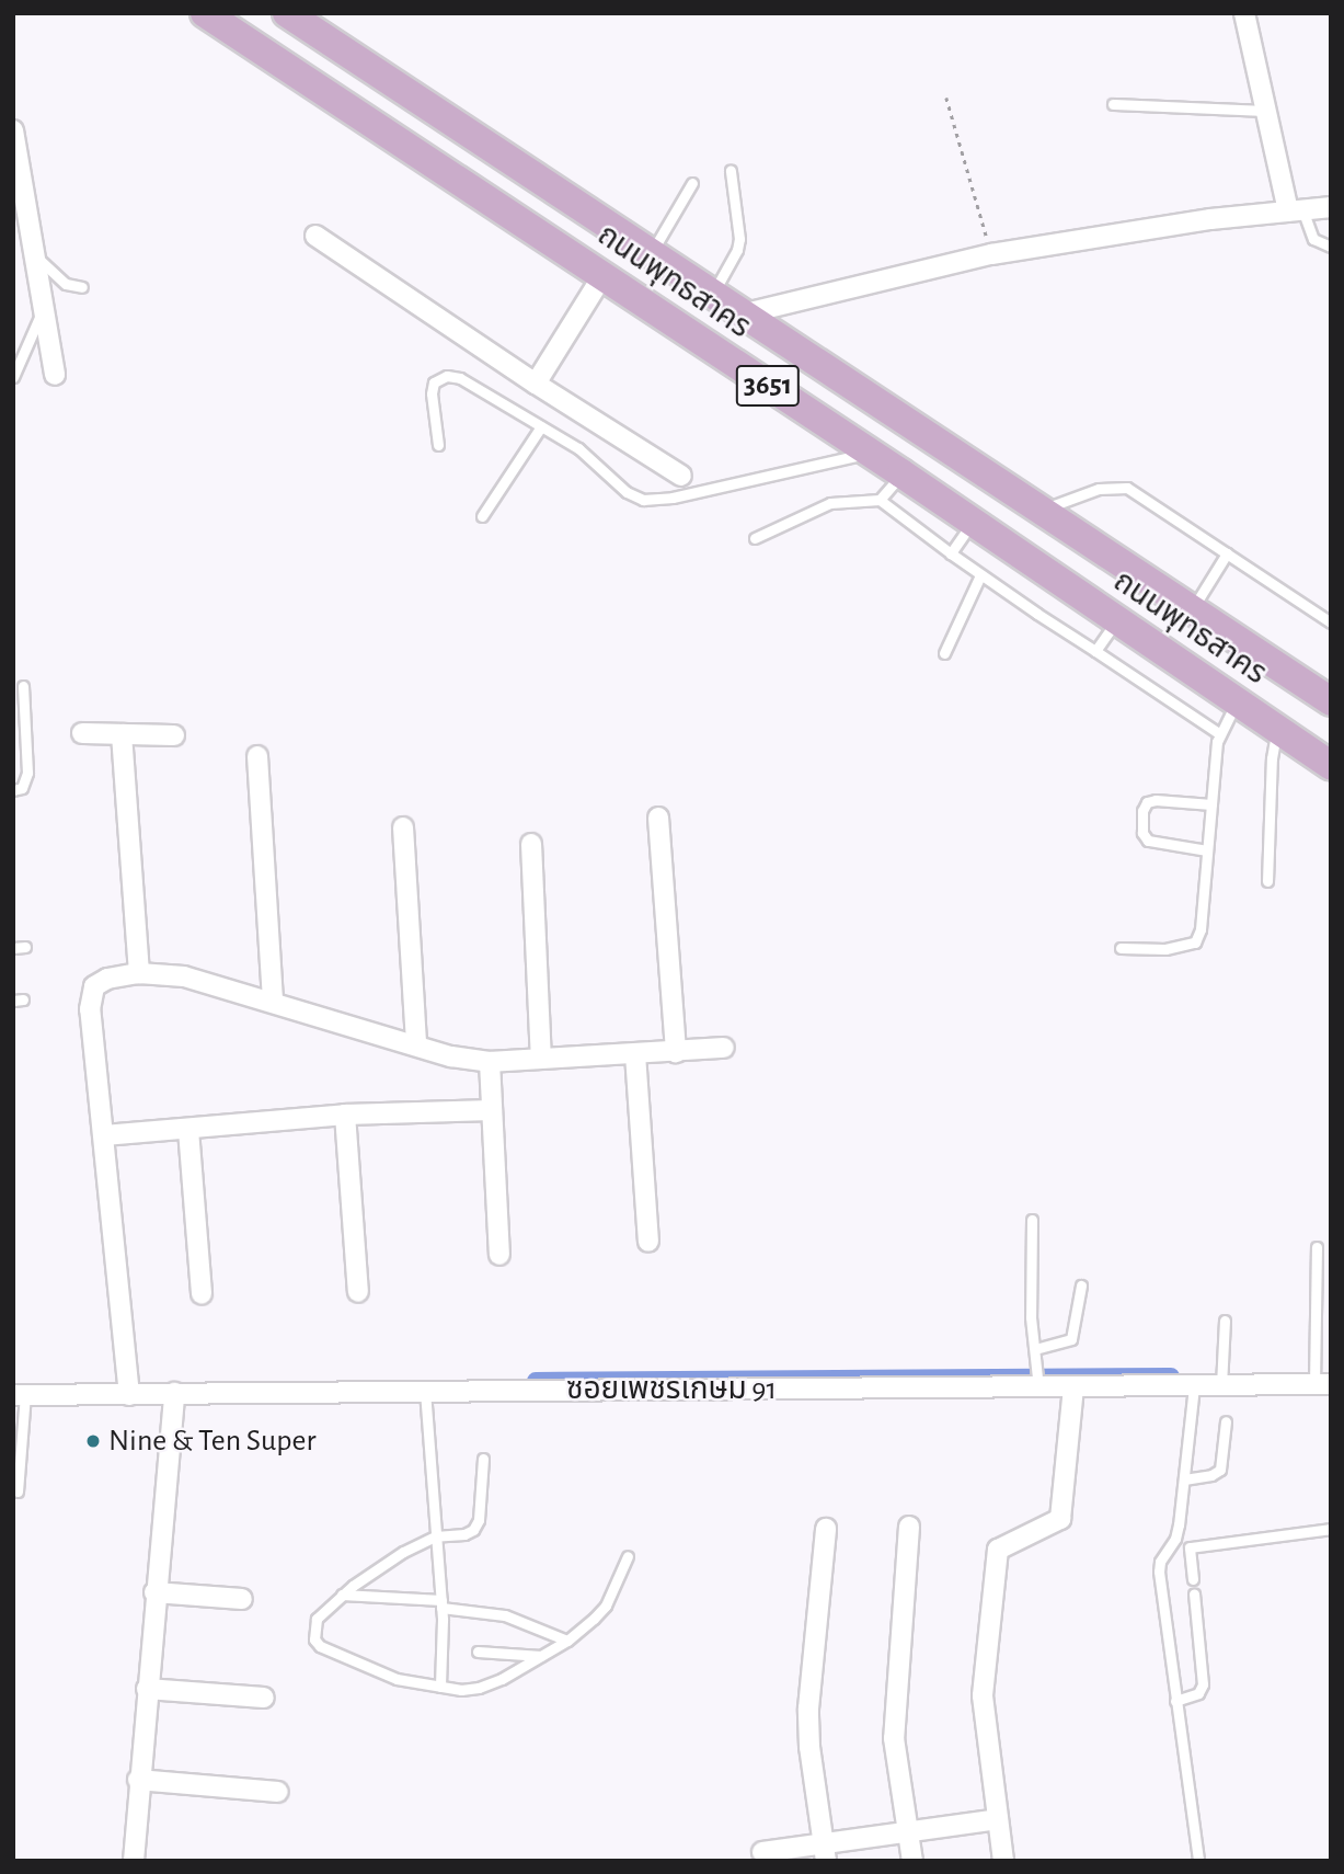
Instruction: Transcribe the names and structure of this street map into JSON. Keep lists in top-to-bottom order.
{
  "streets": {
    "main road": ["ถนนพุทธสาคร", "3651"],
    "street": ["ซอยเพชรเกษม 91"]
  },
  "places": ["Nine & Ten Super"]
}
